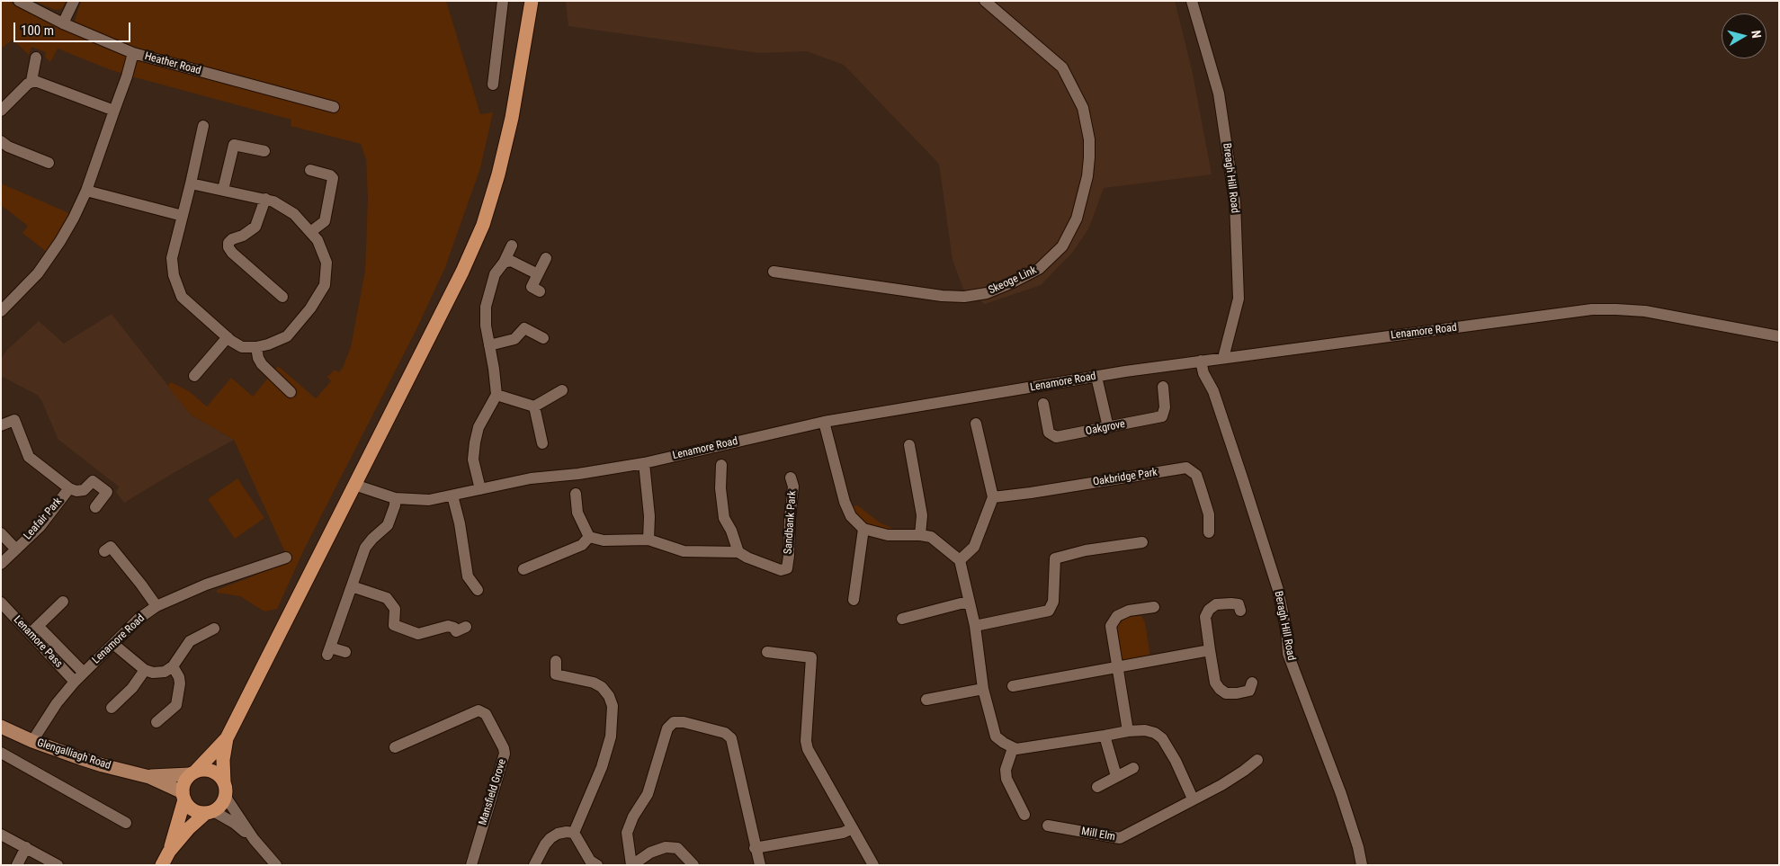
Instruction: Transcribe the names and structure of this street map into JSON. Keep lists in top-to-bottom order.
{
  "streets": {
    "main road": ["Glengalliagh Road"],
    "street": [
      "Heather Road",
      "Breagh Hill Road",
      "Skeoge Link",
      "Lenamore Road",
      "Oakgrove",
      "Oakbridge Park",
      "Leafair Park",
      "Sandbank Park",
      "Beragh Hill Road",
      "Lenamore Pass",
      "Mansfield Grove",
      "Mill Elm"
    ]
  },
  "crossings": [
    ["Breagh Hill Road", "Lenamore Road"],
    ["Lenamore Road", "Beragh Hill Road"],
    ["Lenamore Road", "Lenamore Pass"],
    ["Lenamore Road", "Glengalliagh Road"]
  ],
  "scale_bar": "100 m",
  "north": "right"
}
